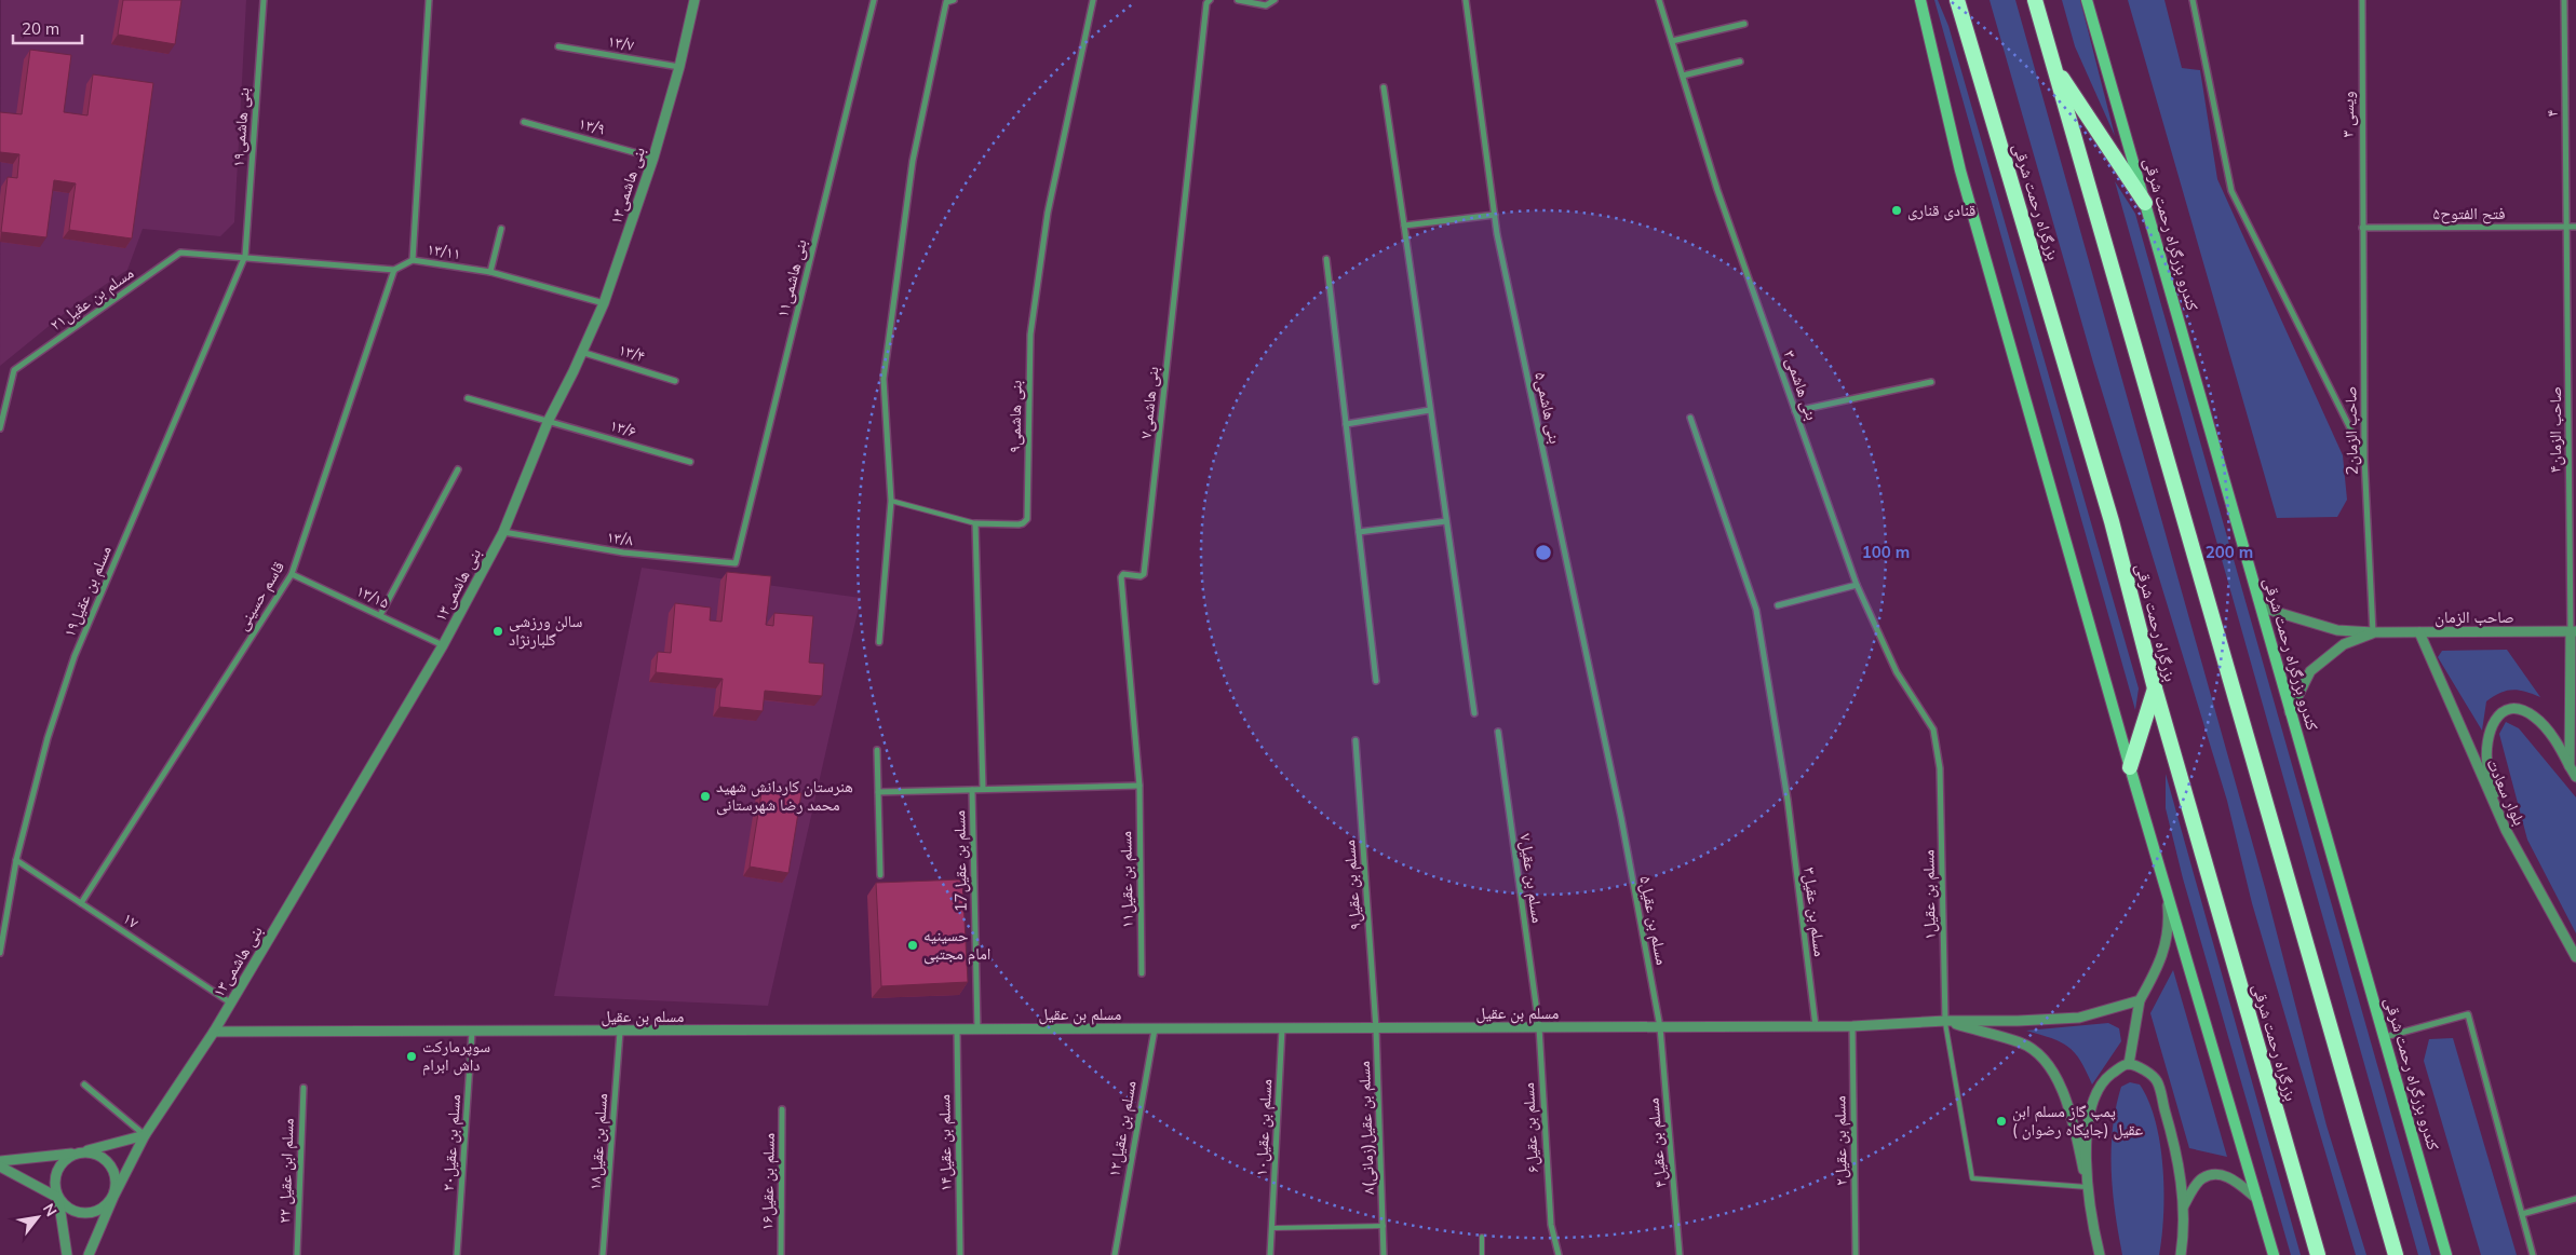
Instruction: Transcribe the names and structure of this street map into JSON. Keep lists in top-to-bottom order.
{
  "streets": {
    "highway": ["بزرگراه رحمت شرقی"],
    "main road": ["کندرو بزرگراه رحمت شرقی"],
    "street": [
      "۱۳/۷",
      "۴",
      "ویسی ۳",
      "۱۳/۹",
      "بنی هاشمی۱۹",
      "بنی هاشمی۱۳",
      "فتح الفتوح۵",
      "۱۳/۱۱",
      "بنی هاشمی۱۱",
      "مسلم بن عقیل۲۱",
      "۱۳/۴",
      "بنی هاشمی۳",
      "بنی هاشمی۷",
      "بنی هاشمی۵",
      "بنی هاشمی۹",
      "۱۳/۶",
      "صاحب الزمان۴",
      "2صاحب الزمان",
      "۱۳/۸",
      "مسلم بن عقیل۱۹",
      "قاسم حسینی",
      "۱۳/۱۵",
      "صاحب الزمان",
      "بلوار سعادت",
      "مسلم بن عقیل17",
      "مسلم بن عقیل۷",
      "مسلم بن عقیل۱۱",
      "مسلم بن عقیل۹",
      "مسلم بن عقیل۱",
      "مسلم بن عقیل۳",
      "۱۷",
      "مسلم بن عقیل۵",
      "مسلم بن عقیل",
      "مسلم بن عقیل۱۰",
      "۸مسلم بن عقیل(زمانی)",
      "مسلم بن عقیل۶",
      "مسلم بن عقیل۱۲",
      "مسلم بن عقیل۲",
      "مسلم بن عقیل۱۸",
      "مسلم بن عقیل۲۰",
      "مسلم بن عقیل۱۴",
      "مسلم بن عقیل۴",
      "مسلم ابن عقیل ۲۲",
      "مسلم بن عقیل۱۶"
    ]
  },
  "crossings": [
    ["۱۳/۷", "بنی هاشمی۱۳"],
    ["۴", "فتح الفتوح۵"],
    ["۴", "صاحب الزمان۴"],
    ["ویسی ۳", "فتح الفتوح۵"],
    ["ویسی ۳", "2صاحب الزمان"],
    ["۱۳/۹", "بنی هاشمی۱۳"],
    ["بنی هاشمی۱۹", "مسلم بن عقیل۲۱"],
    ["بنی هاشمی۱۹", "مسلم بن عقیل۱۹"],
    ["بنی هاشمی۱۳", "۱۳/۱۱"],
    ["بنی هاشمی۱۳", "۱۳/۴"],
    ["بنی هاشمی۱۳", "۱۳/۶"],
    ["بنی هاشمی۱۳", "۱۳/۸"],
    ["بنی هاشمی۱۳", "۱۳/۱۵"],
    ["بنی هاشمی۱۳", "۱۷"],
    ["بنی هاشمی۱۳", "مسلم بن عقیل"],
    ["فتح الفتوح۵", "صاحب الزمان۴"],
    ["فتح الفتوح۵", "2صاحب الزمان"],
    ["کندرو بزرگراه رحمت شرقی", "صاحب الزمان"],
    ["۱۳/۱۱", "قاسم حسینی"],
    ["بنی هاشمی۱۱", "۱۳/۸"],
    ["مسلم بن عقیل۲۱", "مسلم بن عقیل۱۹"],
    ["بنی هاشمی۳", "مسلم بن عقیل۱"],
    ["بنی هاشمی۷", "مسلم بن عقیل۱۱"],
    ["بنی هاشمی۵", "مسلم بن عقیل۵"],
    ["صاحب الزمان۴", "صاحب الزمان"],
    ["2صاحب الزمان", "صاحب الزمان"],
    ["مسلم بن عقیل۱۹", "۱۷"],
    ["قاسم حسینی", "۱۳/۱۵"],
    ["قاسم حسینی", "۱۷"],
    ["صاحب الزمان", "بلوار سعادت"],
    ["مسلم بن عقیل17", "مسلم بن عقیل"],
    ["مسلم بن عقیل۷", "مسلم بن عقیل"],
    ["مسلم بن عقیل۷", "مسلم بن عقیل۶"],
    ["مسلم بن عقیل۹", "مسلم بن عقیل"],
    ["مسلم بن عقیل۹", "۸مسلم بن عقیل(زمانی)"],
    ["مسلم بن عقیل۱", "مسلم بن عقیل"],
    ["مسلم بن عقیل۳", "مسلم بن عقیل"],
    ["مسلم بن عقیل۵", "مسلم بن عقیل"],
    ["مسلم بن عقیل۵", "مسلم بن عقیل۴"],
    ["مسلم بن عقیل", "مسلم بن عقیل۱۰"],
    ["مسلم بن عقیل", "۸مسلم بن عقیل(زمانی)"],
    ["مسلم بن عقیل", "مسلم بن عقیل۶"],
    ["مسلم بن عقیل", "مسلم بن عقیل۱۲"],
    ["مسلم بن عقیل", "مسلم بن عقیل۲"],
    ["مسلم بن عقیل", "مسلم بن عقیل۱۸"],
    ["مسلم بن عقیل", "مسلم بن عقیل۲۰"],
    ["مسلم بن عقیل", "مسلم بن عقیل۱۴"],
    ["مسلم بن عقیل", "مسلم بن عقیل۴"]
  ],
  "places": [
    "قنادی قناری",
    "سالن ورزشی گلبارنژاد",
    "هنرستان کاردانش شهید محمد رضا شهرستانی",
    "حسینیه امام مجتبی",
    "سوپرمارکت داش ابرام",
    "پمپ گاز مسلم ابن عقیل (جایگاه رضوان )"
  ],
  "scale_bar": "20 m",
  "north": "top right",
  "rings": ["100 m", "200 m"]
}
